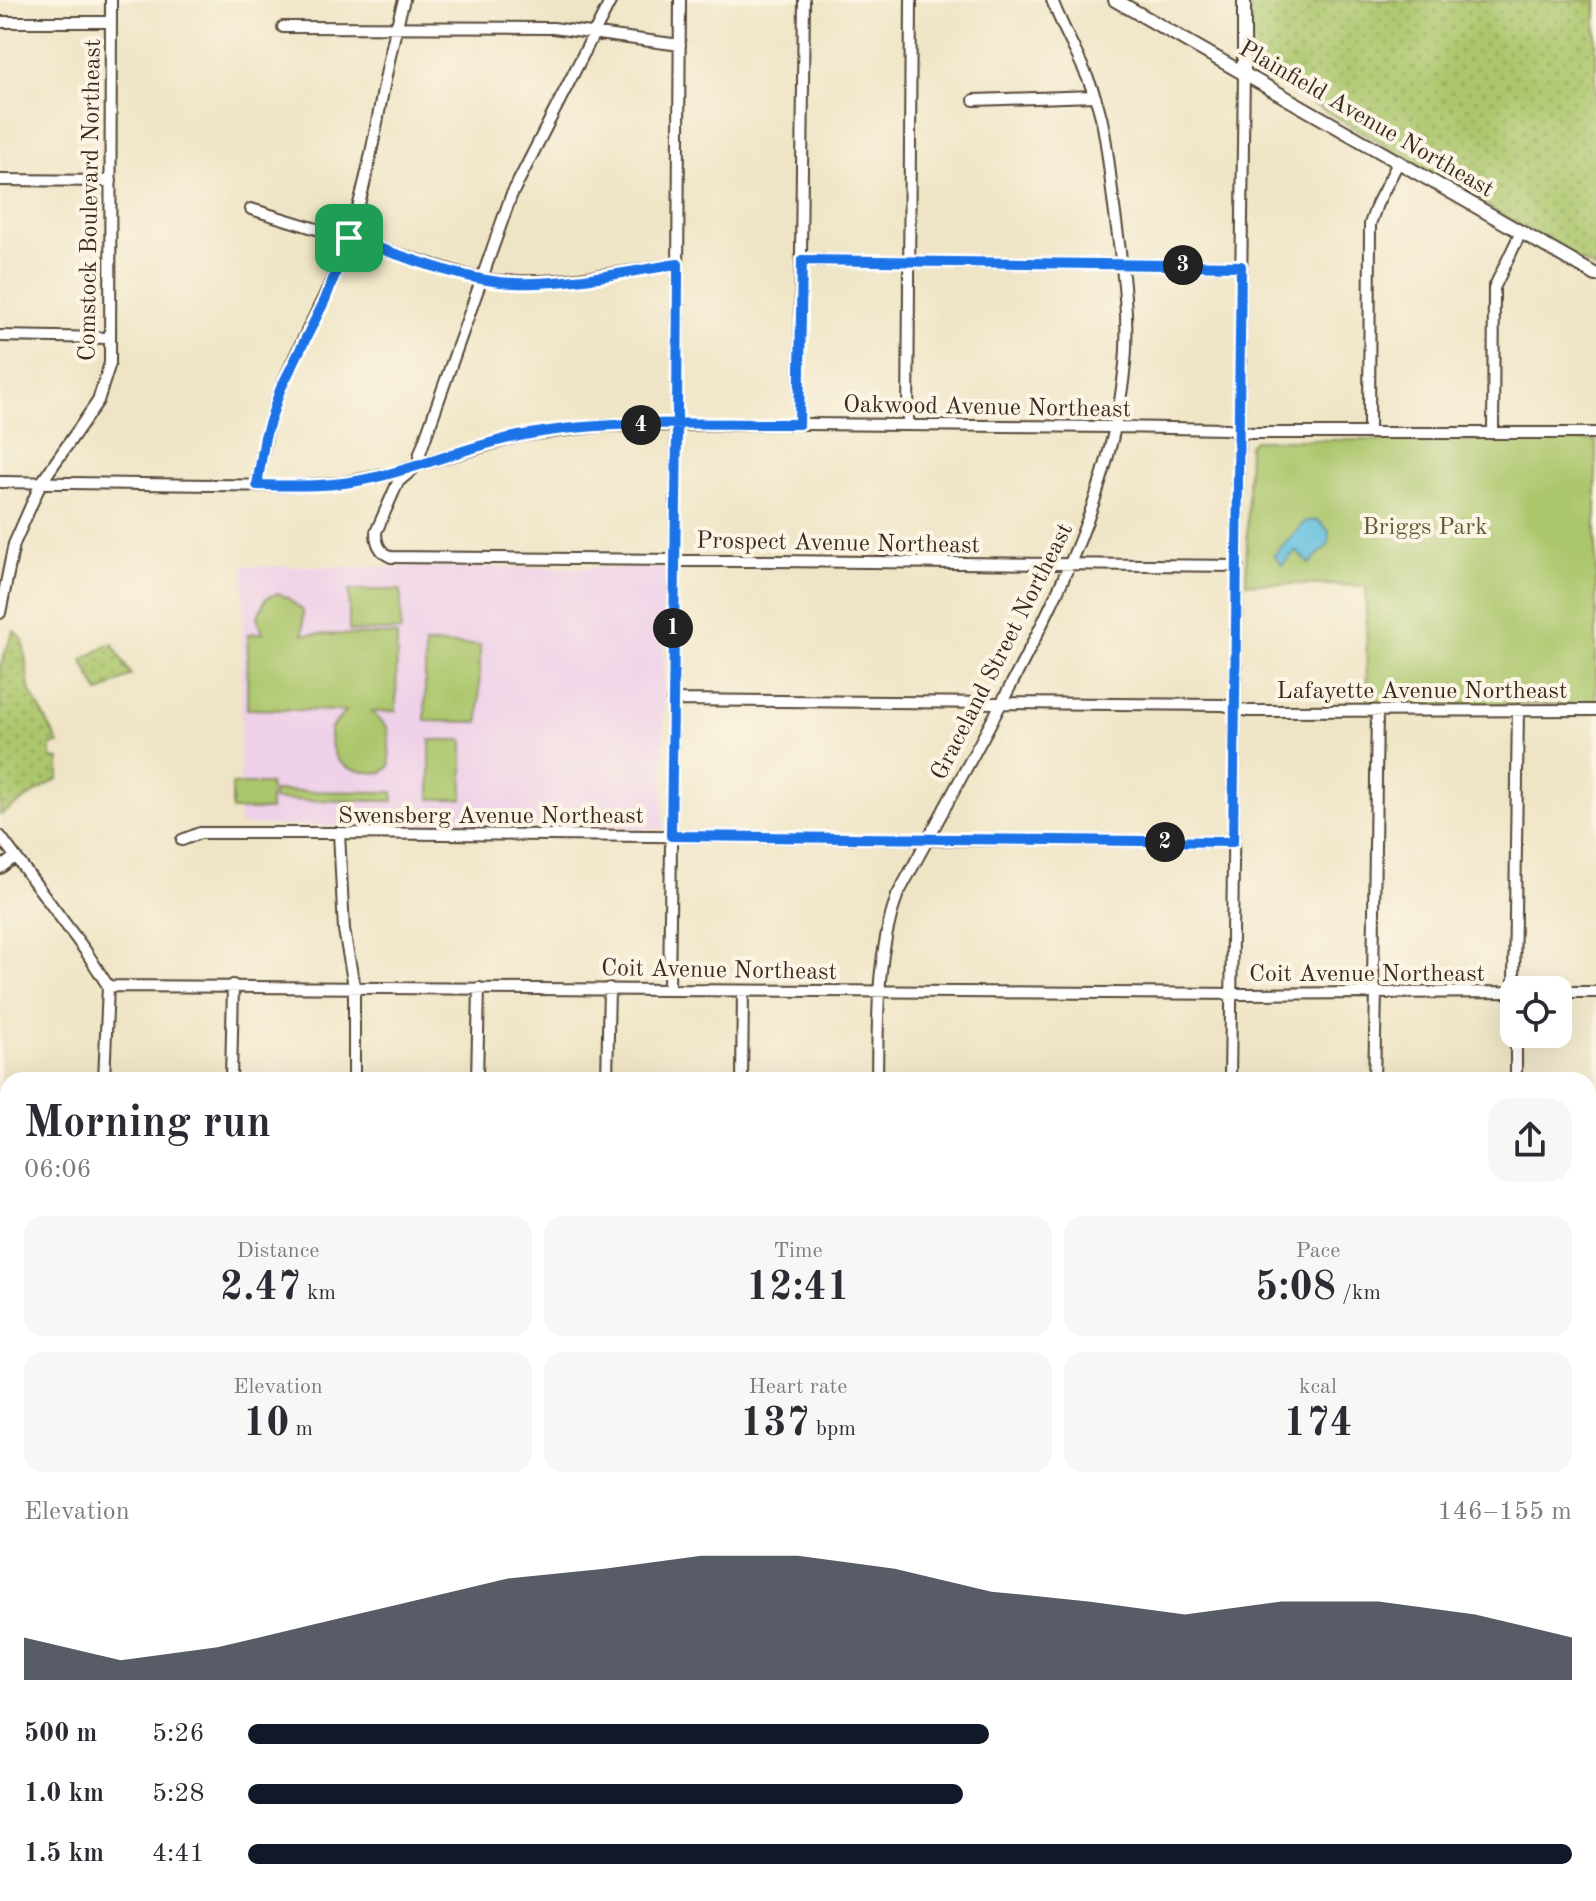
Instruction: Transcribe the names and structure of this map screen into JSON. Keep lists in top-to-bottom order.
{
  "streets": {
    "main road": ["Plainfield Avenue Northeast"],
    "street": [
      "Comstock Boulevard Northeast",
      "Oakwood Avenue Northeast",
      "Prospect Avenue Northeast",
      "Graceland Street Northeast",
      "Lafayette Avenue Northeast",
      "Swensberg Avenue Northeast",
      "Coit Avenue Northeast"
    ]
  },
  "crossings": [
    ["Comstock Boulevard Northeast", "Oakwood Avenue Northeast"],
    ["Oakwood Avenue Northeast", "Prospect Avenue Northeast"],
    ["Oakwood Avenue Northeast", "Graceland Street Northeast"],
    ["Prospect Avenue Northeast", "Graceland Street Northeast"],
    ["Graceland Street Northeast", "Lafayette Avenue Northeast"],
    ["Graceland Street Northeast", "Swensberg Avenue Northeast"],
    ["Graceland Street Northeast", "Coit Avenue Northeast"]
  ],
  "parks": ["Briggs Park"],
  "page": {
    "pins": [
      "3",
      "4",
      "1",
      "2"
    ],
    "heading": ["Morning run", "06:06"],
    "stats": [
      ["Distance", "2.47 km"],
      ["Time", "12:41"],
      ["Pace", "5:08 /km"],
      ["Elevation", "10 m"],
      ["Heart rate", "137 bpm"],
      ["kcal", "174"]
    ],
    "chart": ["Elevation", "146–155 m"],
    "list": [
      {
        "name": "500 m",
        "note": "5:26"
      },
      {
        "name": "1.0 km",
        "note": "5:28"
      },
      {
        "name": "1.5 km",
        "note": "4:41"
      }
    ]
  }
}
